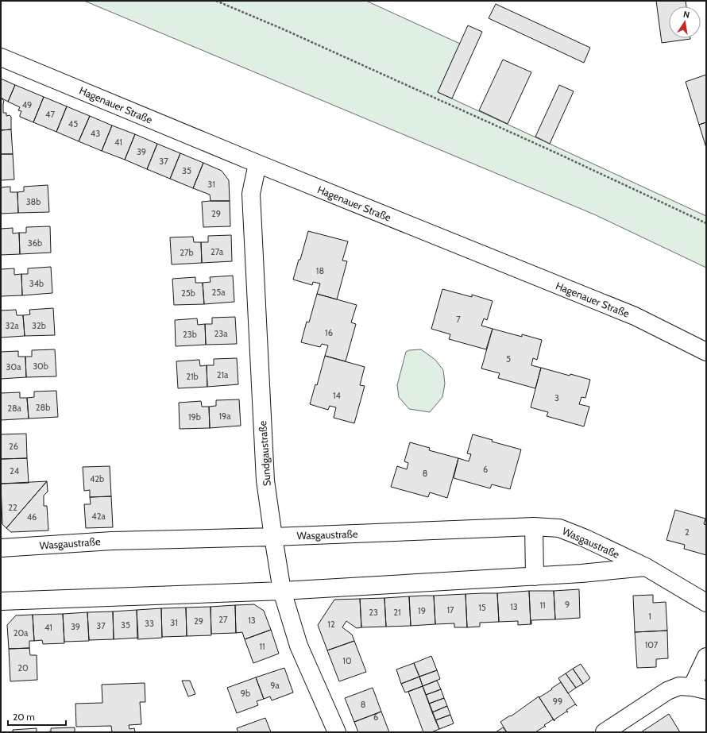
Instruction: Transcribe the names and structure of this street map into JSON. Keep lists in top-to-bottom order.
{
  "streets": {
    "street": ["Hagenauer Straße", "Sundgaustraße", "Wasgaustraße"]
  },
  "crossings": [
    ["Hagenauer Straße", "Sundgaustraße"],
    ["Sundgaustraße", "Wasgaustraße"]
  ],
  "house_numbers": [
    "49",
    "47",
    "45",
    "43",
    "41",
    "39",
    "37",
    "35",
    "31",
    "38b",
    "29",
    "36b",
    "27a",
    "27b",
    "18",
    "34b",
    "25a",
    "25b",
    "7",
    "32a",
    "32b",
    "16",
    "23a",
    "23b",
    "5",
    "30b",
    "30a",
    "21a",
    "21b",
    "14",
    "3",
    "28b",
    "28a",
    "19a",
    "19b",
    "26",
    "6",
    "24",
    "8",
    "42b",
    "22",
    "42a",
    "46",
    "2",
    "9",
    "11",
    "13",
    "15",
    "17",
    "19",
    "23",
    "21",
    "1",
    "27",
    "13",
    "29",
    "31",
    "33",
    "12",
    "35",
    "37",
    "39",
    "41",
    "20a",
    "107",
    "11",
    "10",
    "20",
    "9a",
    "9b",
    "99",
    "8",
    "6"
  ],
  "scale_bar": "20 m",
  "north": "top"
}
